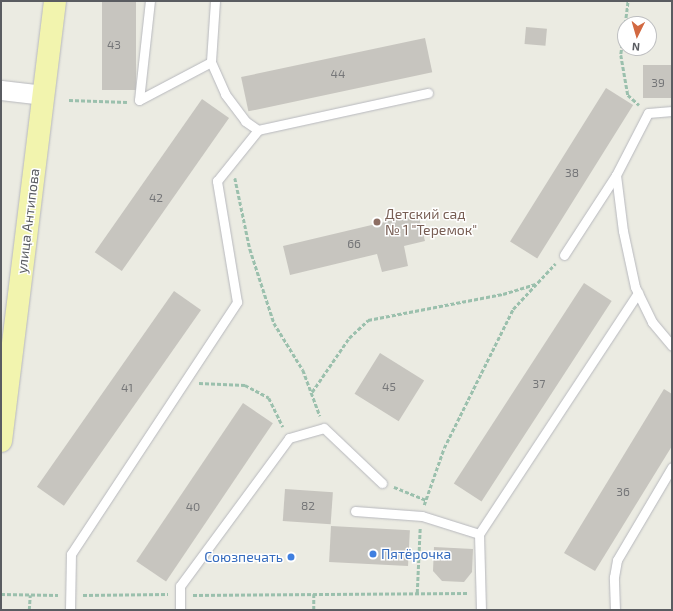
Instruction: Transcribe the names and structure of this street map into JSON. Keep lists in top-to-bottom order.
{
  "streets": {
    "main road": ["улица Антипова"]
  },
  "places": ["Детский сад № 1 \"Теремок\"", "Пятёрочка", "Союзпечать"],
  "house_numbers": [
    "43",
    "44",
    "39",
    "38",
    "42",
    "66",
    "37",
    "45",
    "41",
    "36",
    "82",
    "40"
  ],
  "north": "bottom"
}
